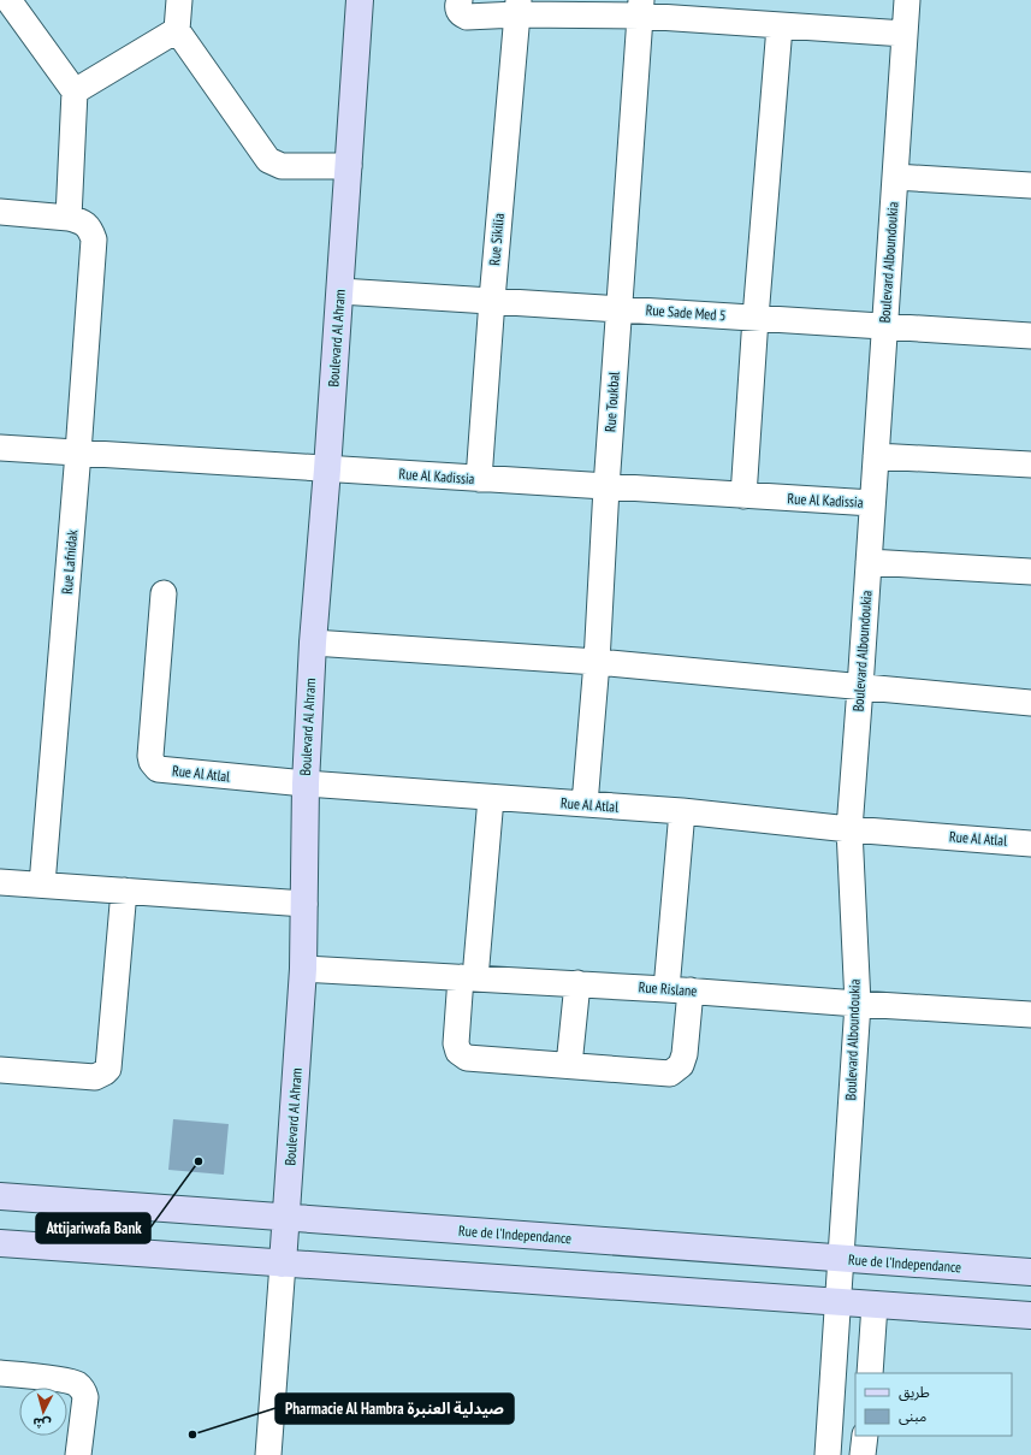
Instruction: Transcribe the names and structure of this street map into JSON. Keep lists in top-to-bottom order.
{
  "streets": {
    "main road": ["Boulevard Al Ahram", "Rue de l'Independance"],
    "street": [
      "Rue Sikilia",
      "Boulevard Alboundoukia",
      "Rue Sade Med 5",
      "Rue Toukbal",
      "Rue Al Kadissia",
      "Rue Lafnidak",
      "Rue Al Atlal",
      "Rue Rislane"
    ]
  },
  "crossings": [
    ["Rue Sikilia", "Rue Sade Med 5"],
    ["Rue Sikilia", "Rue Al Kadissia"],
    ["Boulevard Alboundoukia", "Rue Sade Med 5"],
    ["Boulevard Alboundoukia", "Rue Al Kadissia"],
    ["Boulevard Alboundoukia", "Rue Al Atlal"],
    ["Boulevard Alboundoukia", "Rue Rislane"],
    ["Boulevard Alboundoukia", "Rue de l'Independance"],
    ["Rue Sade Med 5", "Boulevard Al Ahram"],
    ["Rue Sade Med 5", "Rue Toukbal"],
    ["Boulevard Al Ahram", "Rue Al Kadissia"],
    ["Boulevard Al Ahram", "Rue Al Atlal"],
    ["Boulevard Al Ahram", "Rue Rislane"],
    ["Boulevard Al Ahram", "Rue de l'Independance"],
    ["Rue Toukbal", "Rue Al Kadissia"],
    ["Rue Toukbal", "Rue Al Atlal"],
    ["Rue Al Kadissia", "Rue Lafnidak"]
  ],
  "places": ["Attijariwafa Bank", "Pharmacie Al Hambra صيدلية العنبرة"],
  "legend": ["طريق", "مبنى"],
  "north": "bottom"
}
